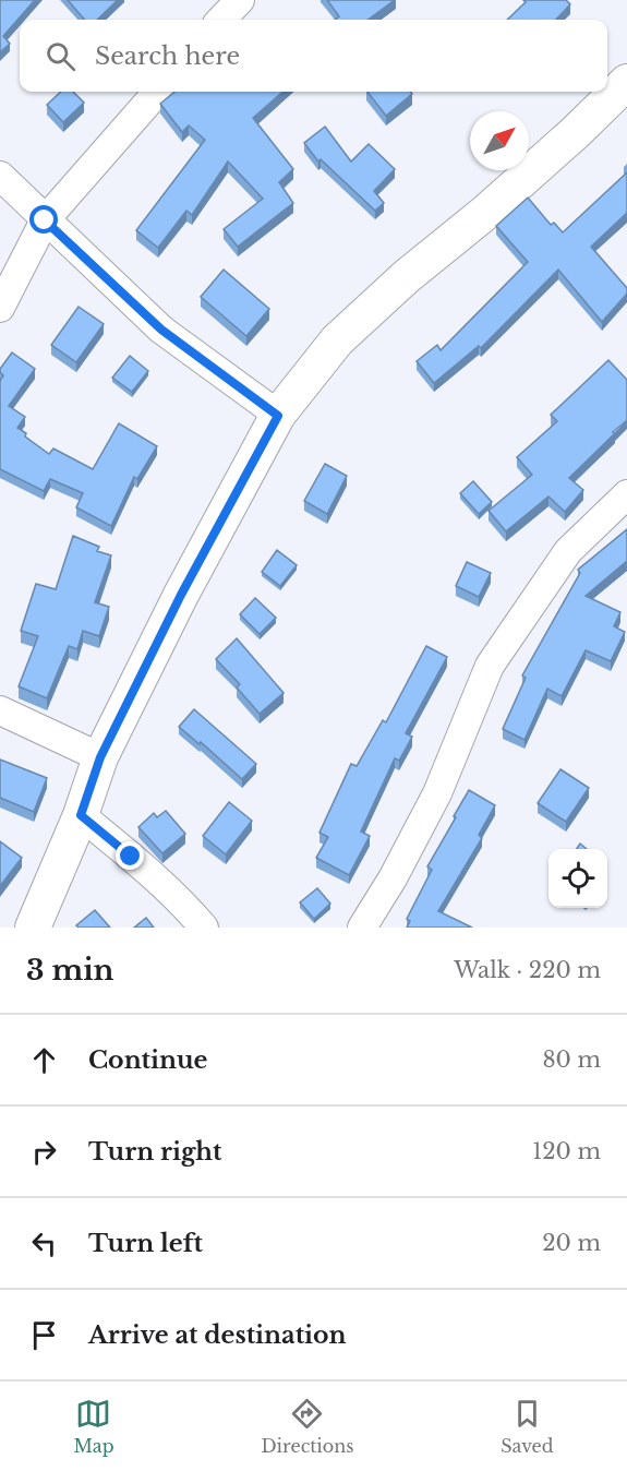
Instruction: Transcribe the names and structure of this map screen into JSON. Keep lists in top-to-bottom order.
{
  "north": "top right",
  "page": {
    "search": "Search here",
    "heading": ["3 min", "Walk · 220 m"],
    "list": [
      ["Continue", "80 m"],
      ["Turn right", "120 m"],
      ["Turn left", "20 m"],
      "Arrive at destination"
    ],
    "nav": ["Map", "Directions", "Saved"]
  }
}
